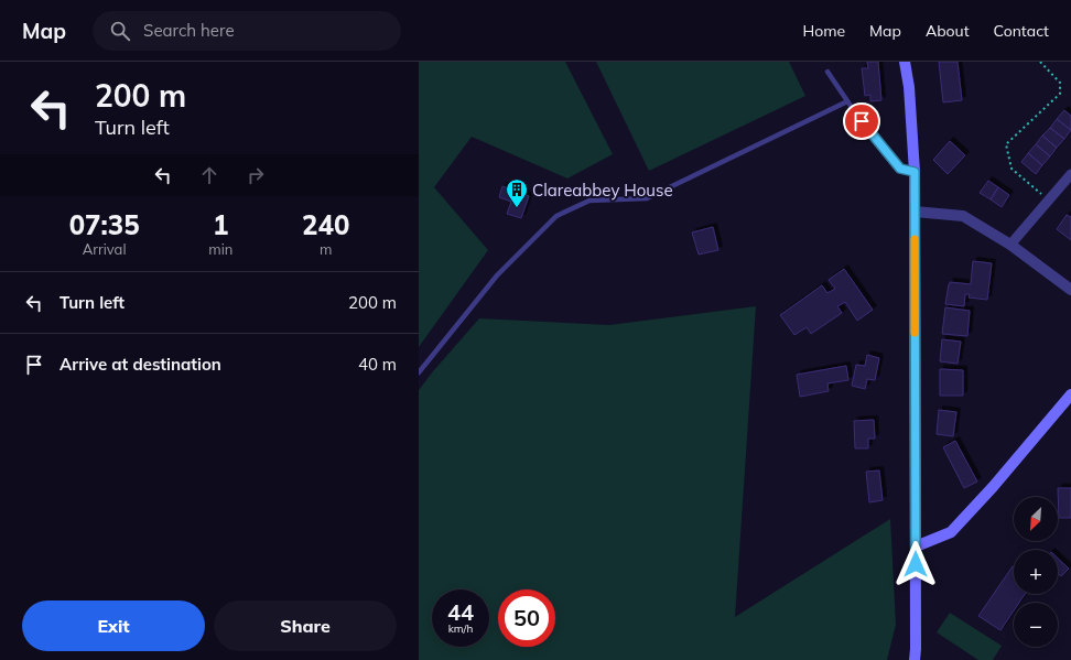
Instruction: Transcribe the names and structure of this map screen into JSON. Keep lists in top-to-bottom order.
{
  "places": {
    "building": ["Clareabbey House"]
  },
  "north": "bottom left",
  "page": {
    "header": "Map",
    "search": "Search here",
    "nav": [
      "Home",
      "Map",
      "About",
      "Contact"
    ],
    "turn": ["200 m", "Turn left"],
    "eta": [
      "07:35",
      "Arrival",
      "1",
      "min",
      "240",
      "m"
    ],
    "list": [
      {
        "name": "Turn left",
        "value": "200 m"
      },
      {
        "name": "Arrive at destination",
        "value": "40 m"
      }
    ],
    "map_buttons": ["+", "−"],
    "speed": "44 km/h",
    "limit": "50",
    "buttons": ["Exit", "Share"]
  }
}
